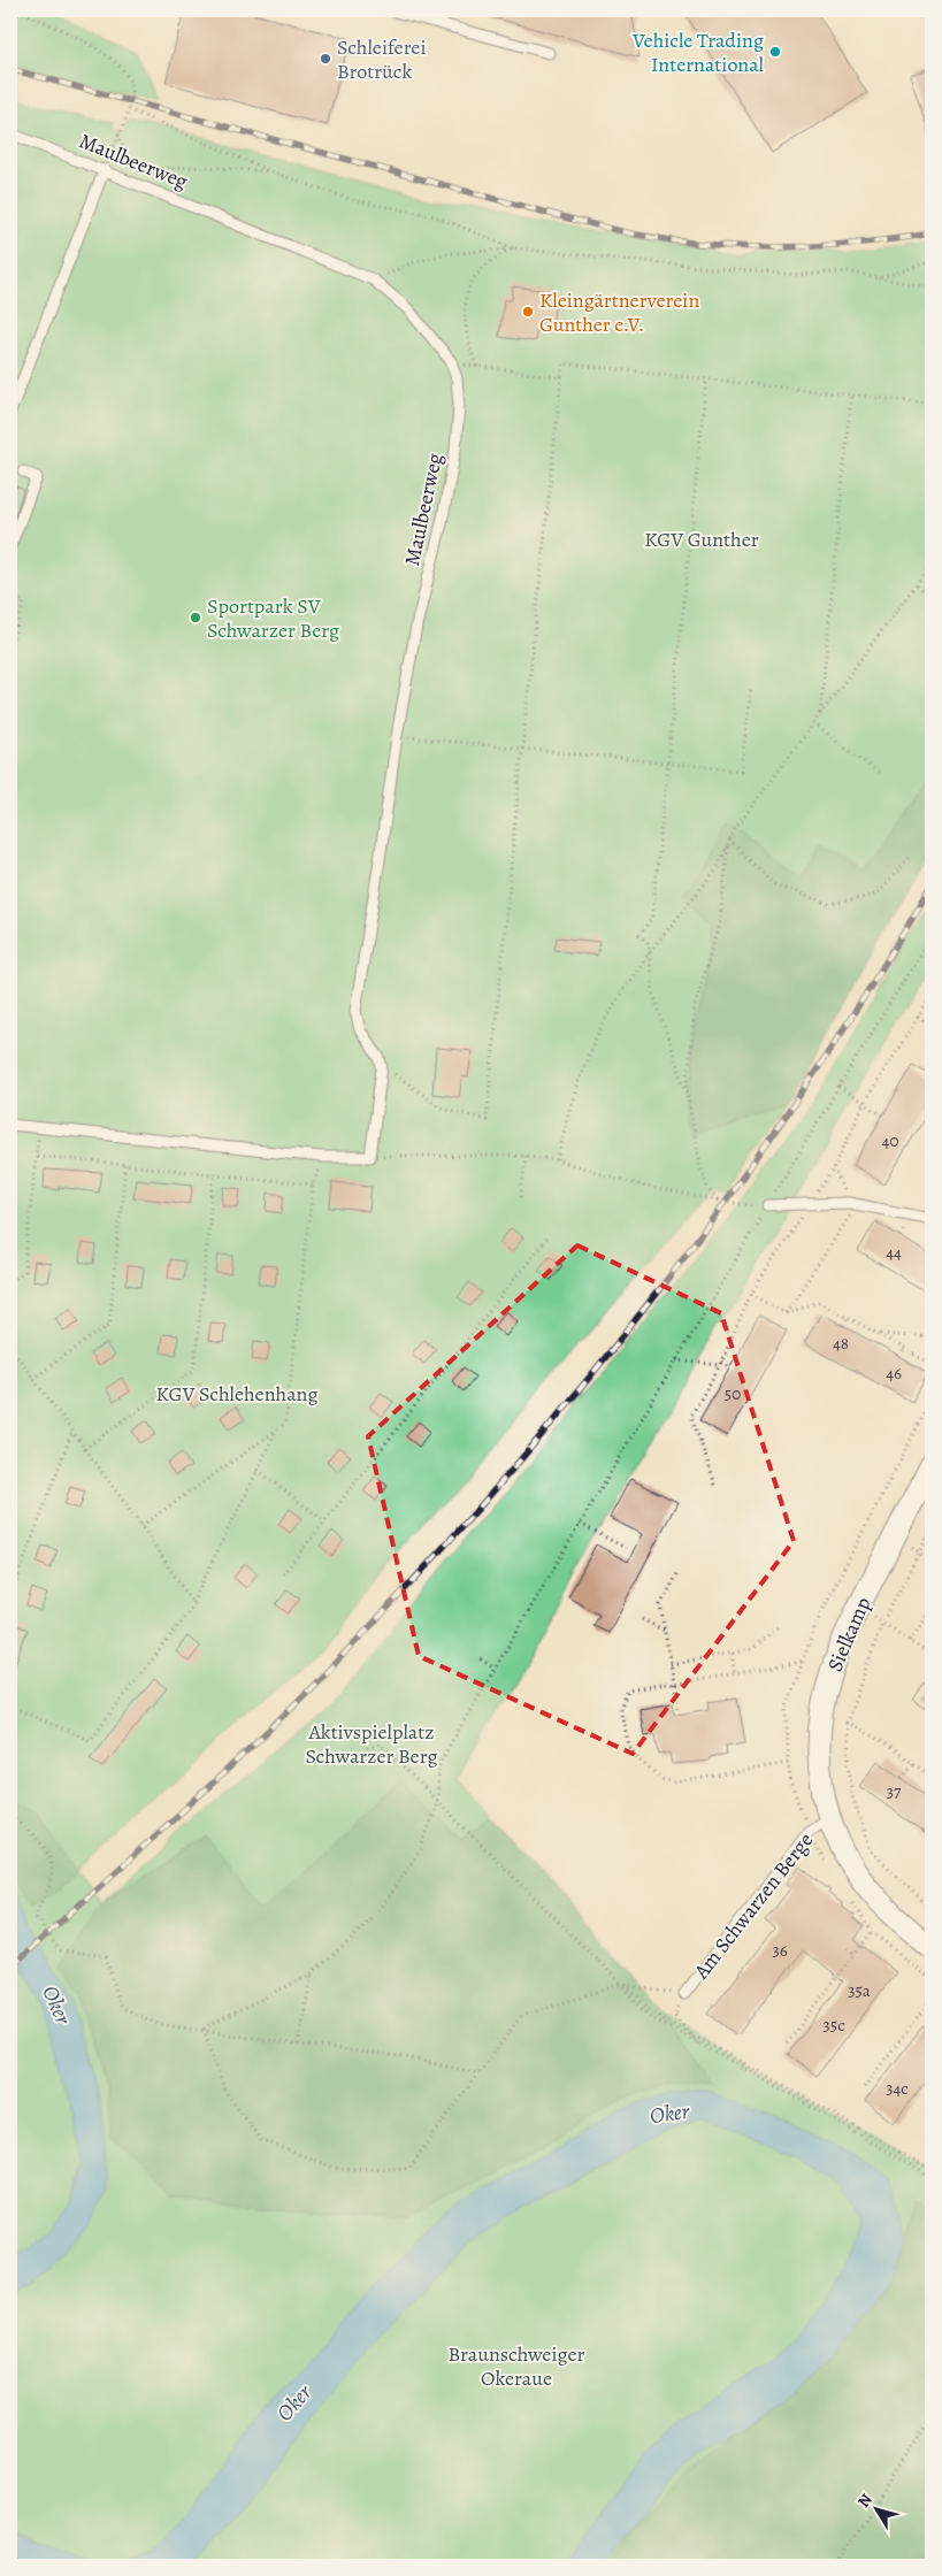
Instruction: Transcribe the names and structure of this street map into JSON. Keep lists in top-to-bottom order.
{
  "streets": {
    "street": ["Sielkamp", "Am Schwarzen Berge"],
    "lane": ["Maulbeerweg"]
  },
  "crossings": [
    ["Sielkamp", "Am Schwarzen Berge"]
  ],
  "water": ["Oker"],
  "parks": [
    "KGV Gunther",
    "KGV Schlehenhang",
    "Aktivspielplatz Schwarzer Berg",
    "Braunschweiger Okeraue"
  ],
  "places": [
    "Vehicle Trading International",
    "Schleiferei Brotrück",
    "Kleingärtnerverein Gunther e.V.",
    "Sportpark SV Schwarzer Berg"
  ],
  "house_numbers": [
    "40",
    "44",
    "48",
    "46",
    "50",
    "37",
    "36",
    "35a",
    "35c",
    "34c"
  ],
  "north": "top left"
}
